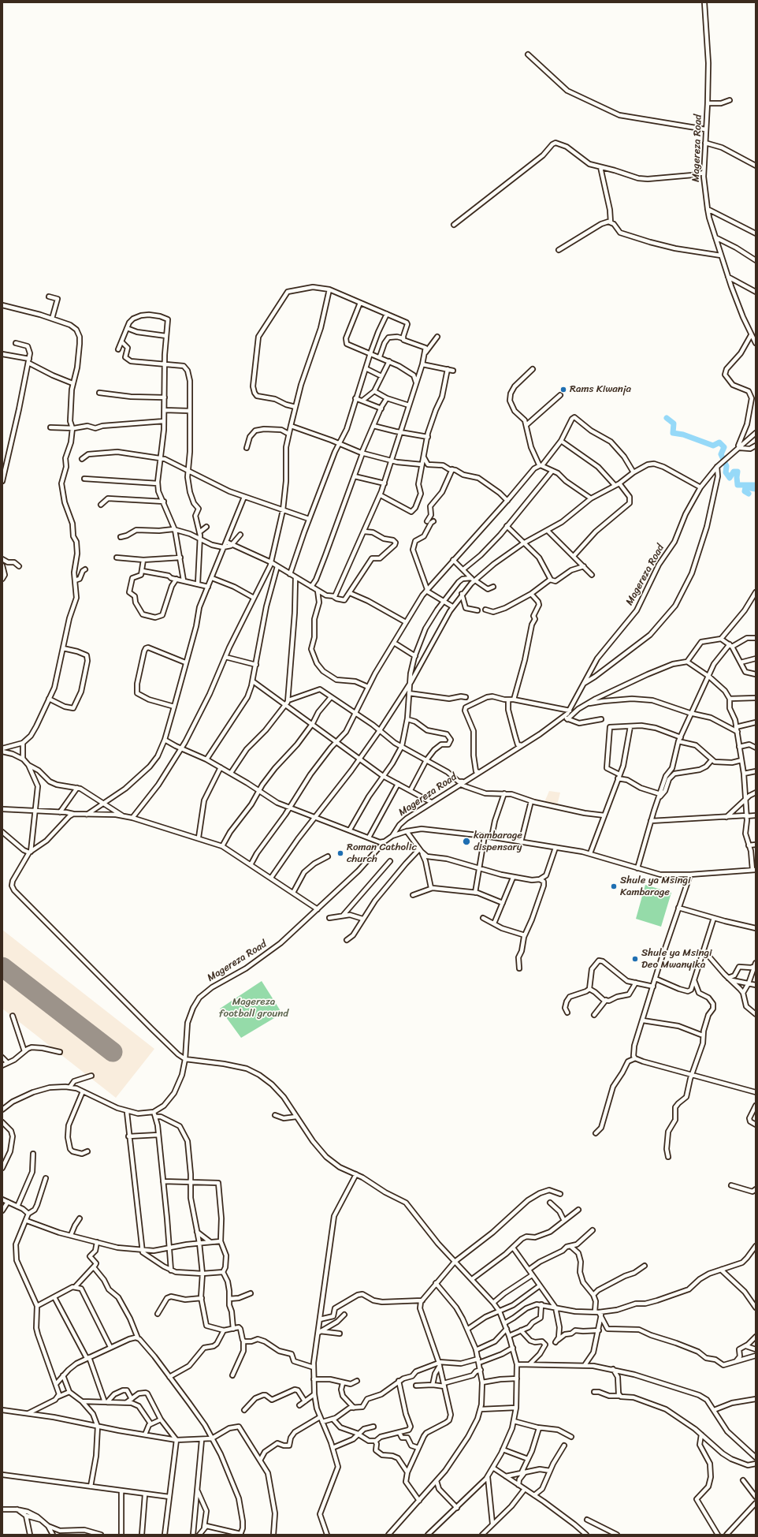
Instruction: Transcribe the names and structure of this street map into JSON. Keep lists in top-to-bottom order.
{
  "streets": {
    "street": ["Magereza Road"]
  },
  "parks": ["Magereza football ground"],
  "places": [
    "Rams Kiwanja",
    "kambarage dispensary",
    "Roman Catholic church",
    "Shule ya Msingi Kambarage",
    "Shule ya Msingi Deo Mwanyika"
  ]
}
